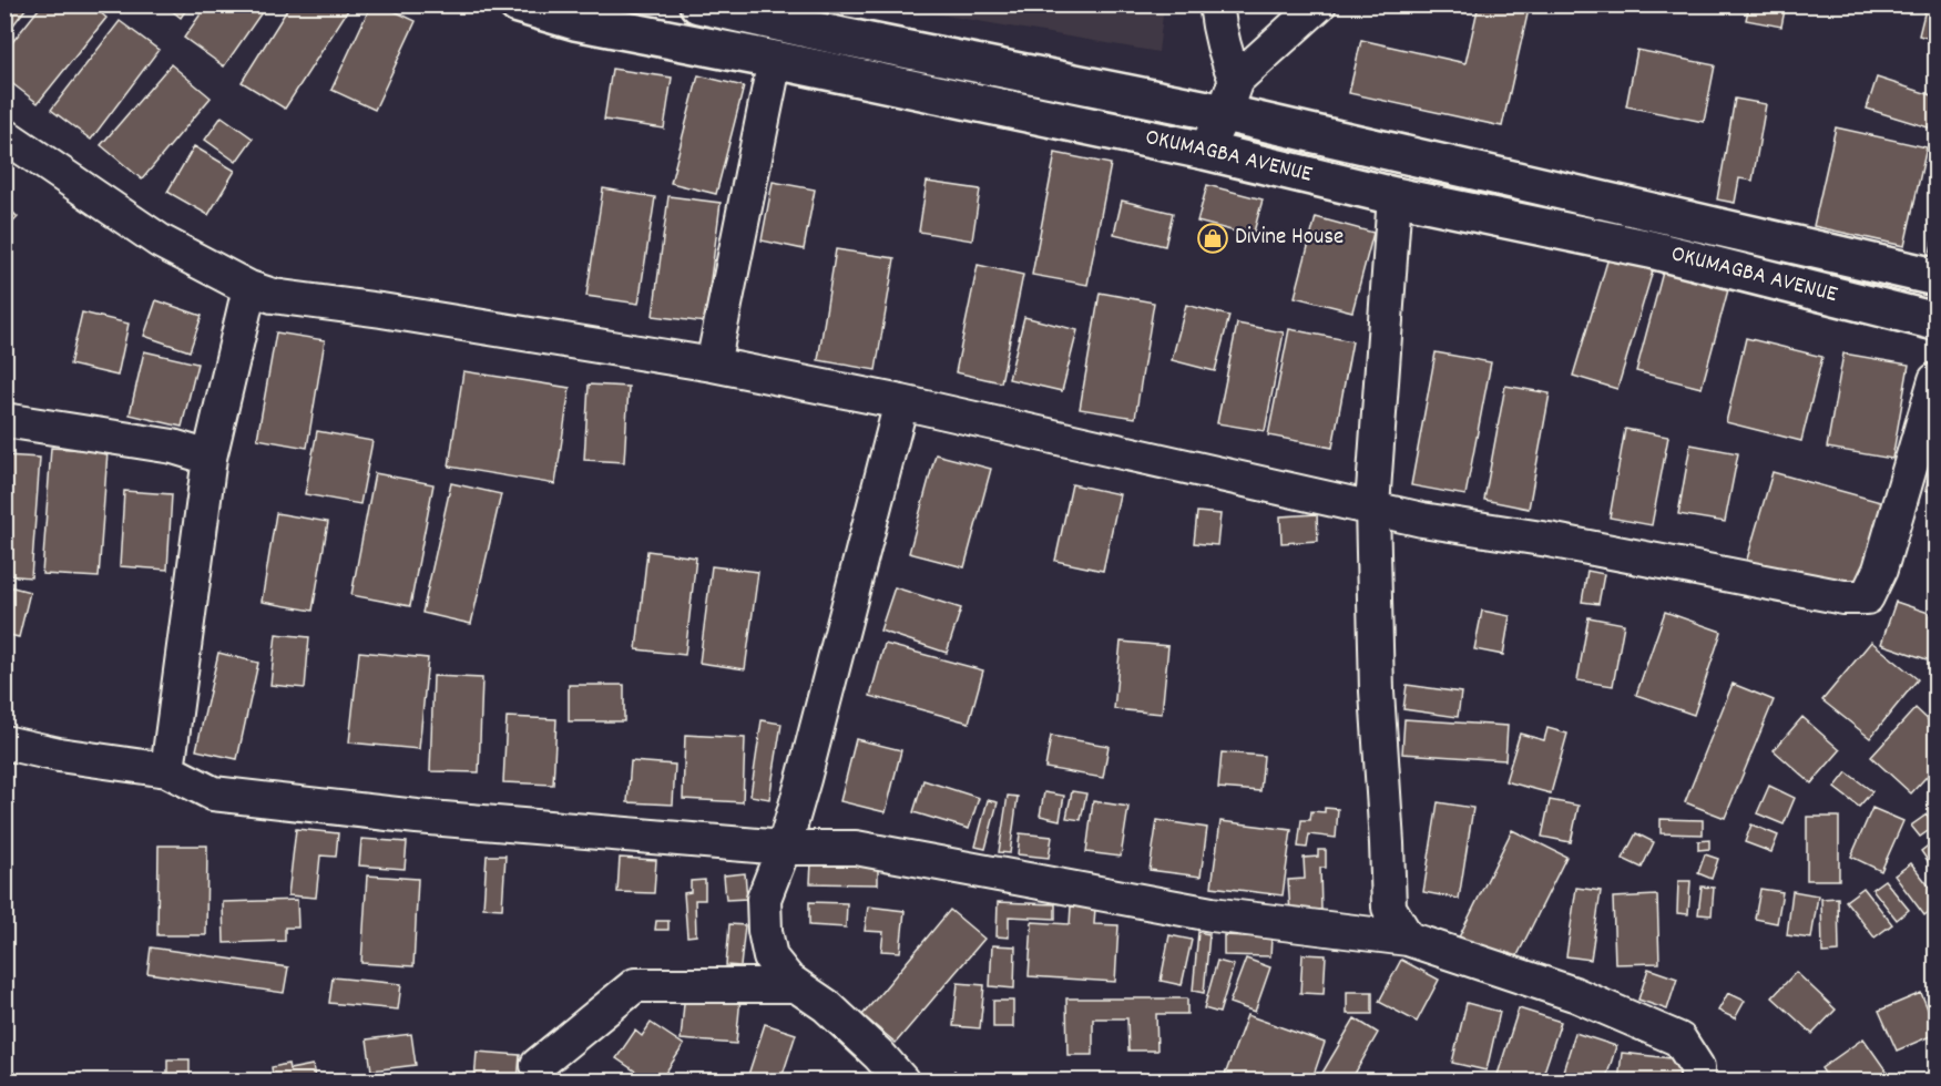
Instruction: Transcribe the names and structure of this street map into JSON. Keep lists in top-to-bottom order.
{
  "streets": {
    "main road": ["OKUMAGBA AVENUE"]
  },
  "places": {
    "shop": ["Divine House"]
  }
}
